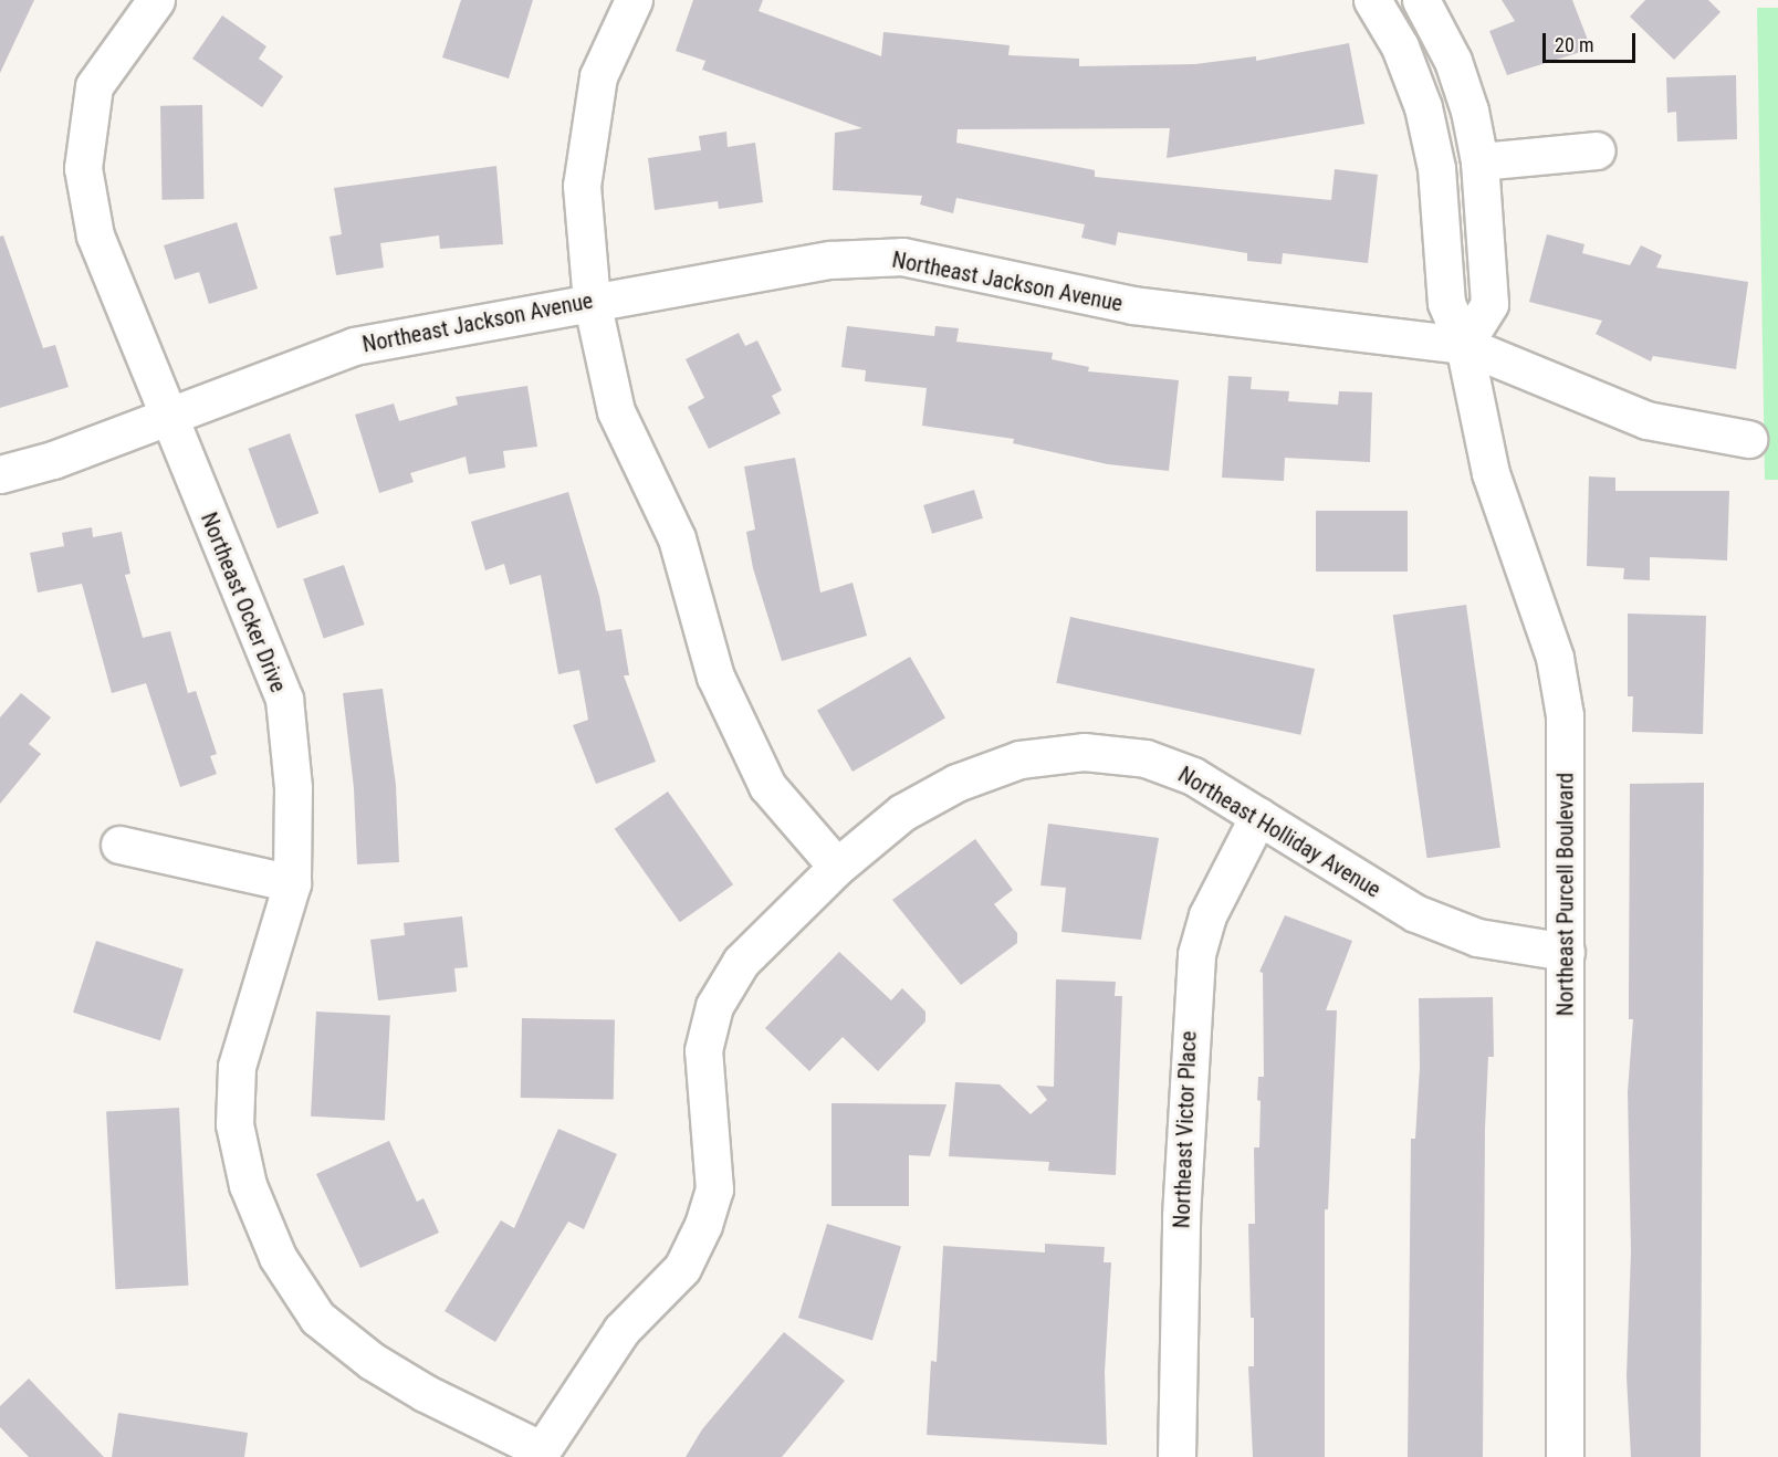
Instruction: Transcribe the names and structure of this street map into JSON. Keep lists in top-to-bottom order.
{
  "streets": {
    "street": [
      "Northeast Jackson Avenue",
      "Northeast Ocker Drive",
      "Northeast Holliday Avenue",
      "Northeast Purcell Boulevard",
      "Northeast Victor Place"
    ]
  },
  "crossings": [
    ["Northeast Jackson Avenue", "Northeast Ocker Drive"],
    ["Northeast Jackson Avenue", "Northeast Purcell Boulevard"],
    ["Northeast Ocker Drive", "Northeast Holliday Avenue"],
    ["Northeast Holliday Avenue", "Northeast Purcell Boulevard"],
    ["Northeast Holliday Avenue", "Northeast Victor Place"]
  ],
  "scale_bar": "20 m"
}
